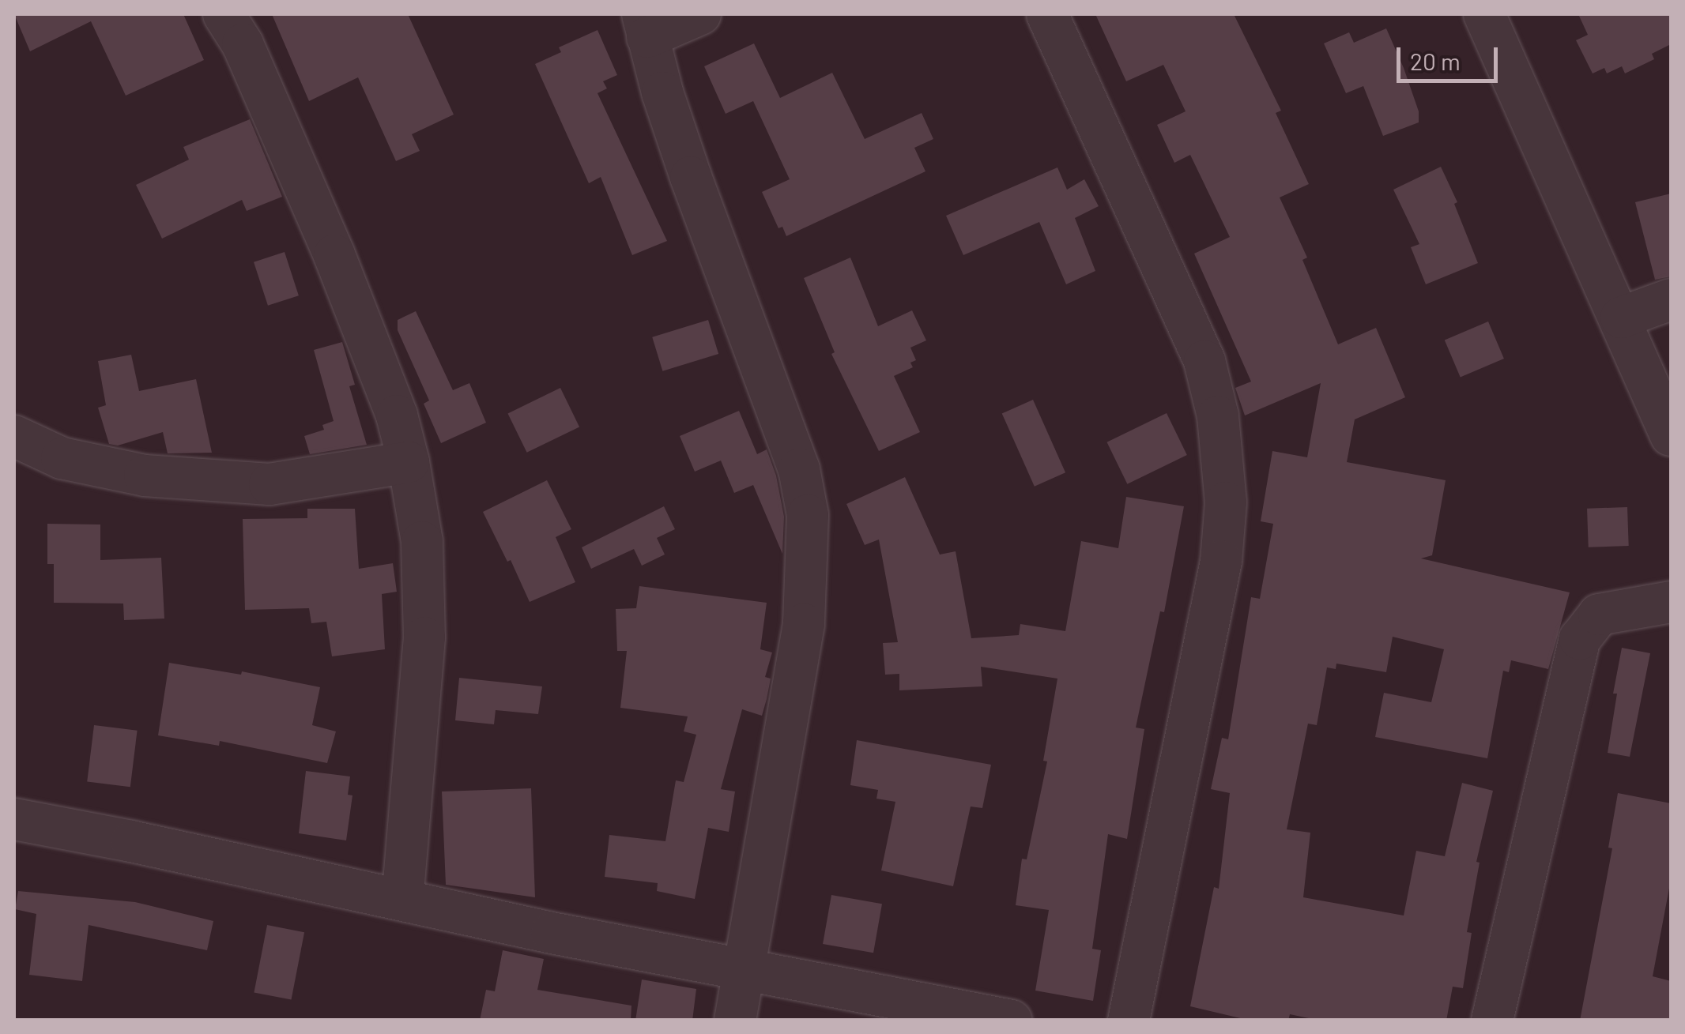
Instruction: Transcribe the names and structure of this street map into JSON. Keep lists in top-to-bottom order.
{
  "scale_bar": "20 m"
}
